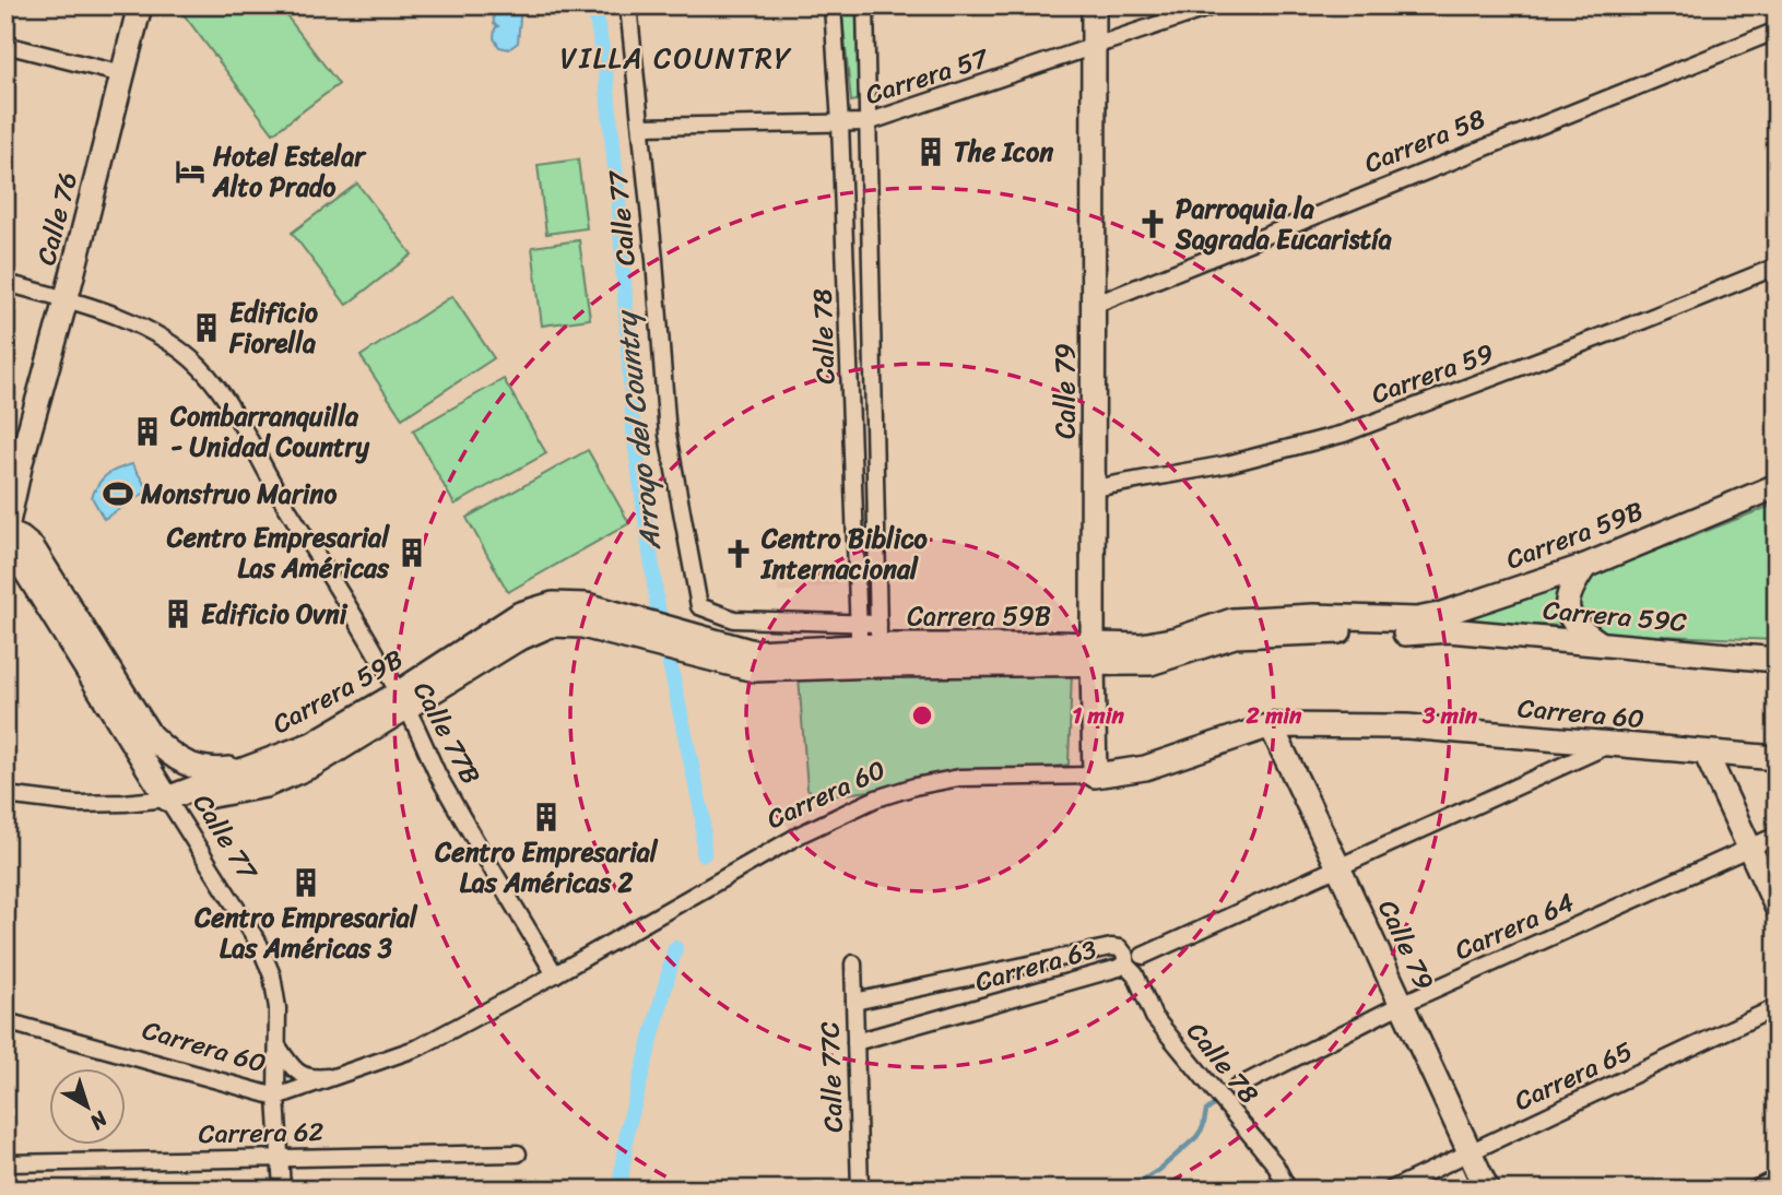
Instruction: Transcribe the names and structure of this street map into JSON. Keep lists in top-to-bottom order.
{
  "streets": {
    "street": [
      "Carrera 57",
      "Carrera 58",
      "Calle 76",
      "Calle 77",
      "Calle 78",
      "Carrera 59",
      "Calle 79",
      "Carrera 59B",
      "Carrera 59C",
      "Carrera 60",
      "Calle 77B",
      "Carrera 64",
      "Carrera 63",
      "Carrera 65",
      "Calle 77C",
      "Carrera 62"
    ]
  },
  "crossings": [
    ["Carrera 57", "Calle 77"],
    ["Carrera 57", "Calle 78"],
    ["Carrera 57", "Calle 79"],
    ["Carrera 58", "Calle 79"],
    ["Calle 76", "Calle 77"],
    ["Calle 76", "Calle 77B"],
    ["Calle 77", "Calle 78"],
    ["Calle 77", "Carrera 59B"],
    ["Calle 77", "Carrera 60"],
    ["Calle 77", "Carrera 62"],
    ["Calle 78", "Carrera 59B"],
    ["Calle 78", "Carrera 63"],
    ["Carrera 59", "Calle 79"],
    ["Calle 79", "Carrera 59B"],
    ["Calle 79", "Carrera 60"],
    ["Calle 79", "Carrera 64"],
    ["Calle 79", "Carrera 65"],
    ["Carrera 59B", "Carrera 59C"],
    ["Carrera 59B", "Calle 77B"],
    ["Carrera 60", "Calle 77B"],
    ["Carrera 63", "Calle 77C"]
  ],
  "districts": ["VILLA COUNTRY"],
  "water": ["Arroyo del Country"],
  "places": {
    "building": [
      "The Icon",
      "Edificio Fiorella",
      "Combarranquilla - Unidad Country",
      "Centro Empresarial Las Américas",
      "Edificio Ovni",
      "Centro Empresarial Las Américas 2",
      "Centro Empresarial Las Américas 3"
    ],
    "hotel": ["Hotel Estelar Alto Prado"],
    "church": ["Parroquia la Sagrada Eucaristía", "Centro Biblico Internacional"],
    "sports": ["Monstruo Marino"]
  },
  "north": "bottom right",
  "rings": ["1 min", "2 min", "3 min"]
}
